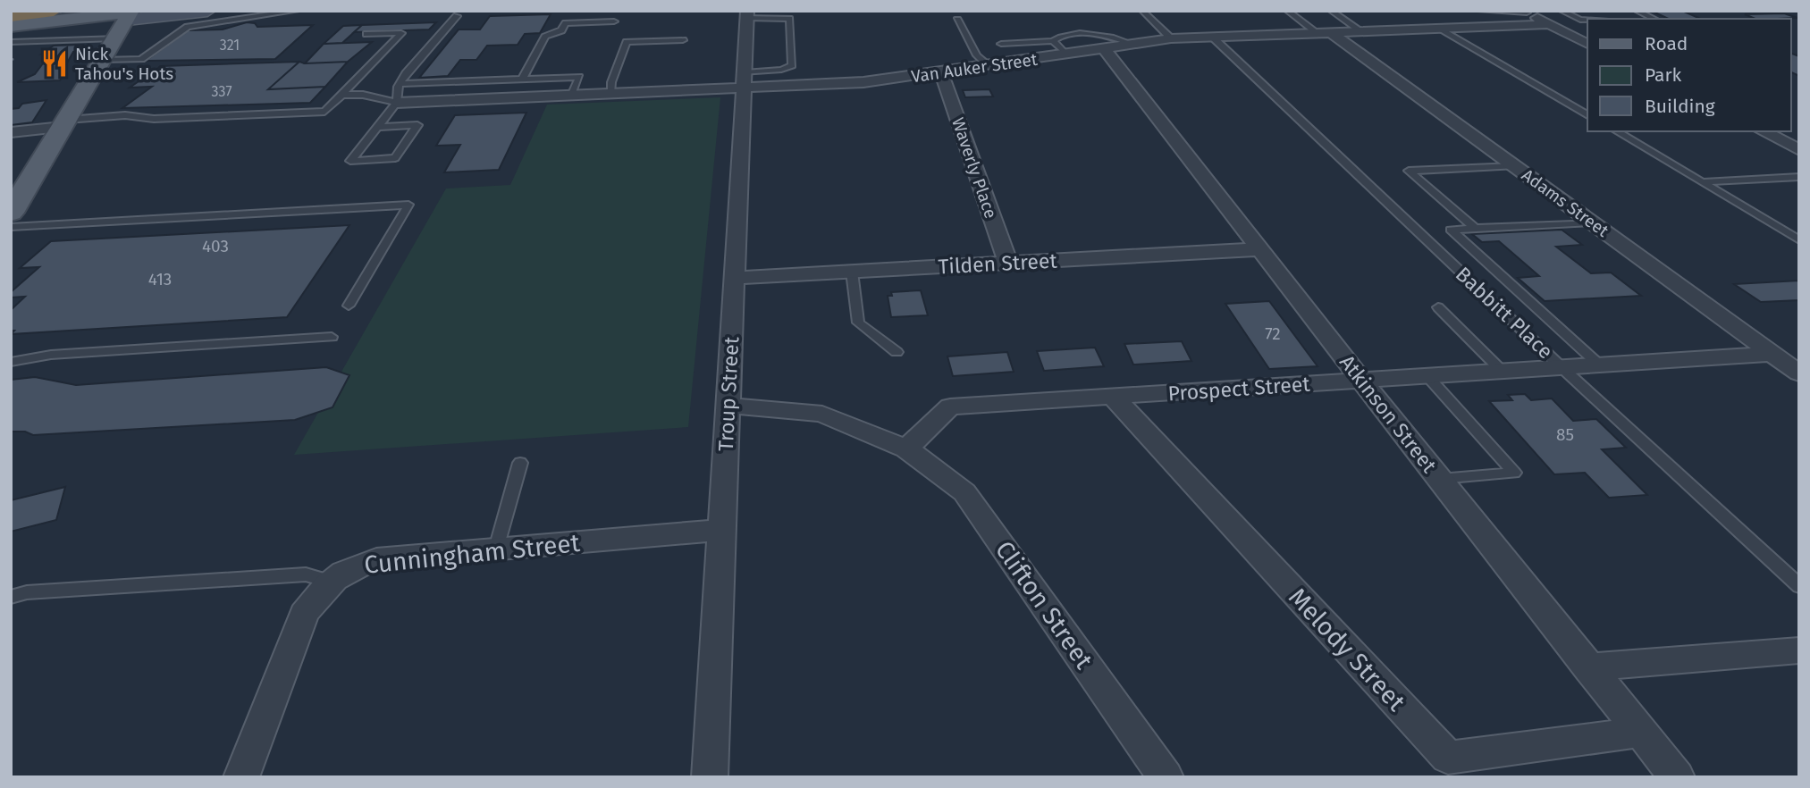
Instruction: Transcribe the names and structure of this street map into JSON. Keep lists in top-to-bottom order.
{
  "streets": {
    "street": [
      "Van Auker Street",
      "Waverly Place",
      "Adams Street",
      "Tilden Street",
      "Prospect Street",
      "Troup Street",
      "Atkinson Street",
      "Cunningham Street",
      "Clifton Street",
      "Melody Street"
    ],
    "lane": ["Babbitt Place"]
  },
  "crossings": [
    ["Van Auker Street", "Waverly Place"],
    ["Van Auker Street", "Adams Street"],
    ["Van Auker Street", "Babbitt Place"],
    ["Van Auker Street", "Troup Street"],
    ["Van Auker Street", "Atkinson Street"],
    ["Waverly Place", "Tilden Street"],
    ["Adams Street", "Prospect Street"],
    ["Tilden Street", "Troup Street"],
    ["Tilden Street", "Atkinson Street"],
    ["Babbitt Place", "Prospect Street"],
    ["Prospect Street", "Atkinson Street"],
    ["Prospect Street", "Clifton Street"],
    ["Prospect Street", "Melody Street"],
    ["Troup Street", "Cunningham Street"],
    ["Atkinson Street", "Melody Street"]
  ],
  "places": {
    "restaurant": ["Nick Tahou's Hots"]
  },
  "house_numbers": [
    "321",
    "337",
    "403",
    "413",
    "72",
    "85"
  ],
  "legend": ["Road", "Park", "Building"]
}
